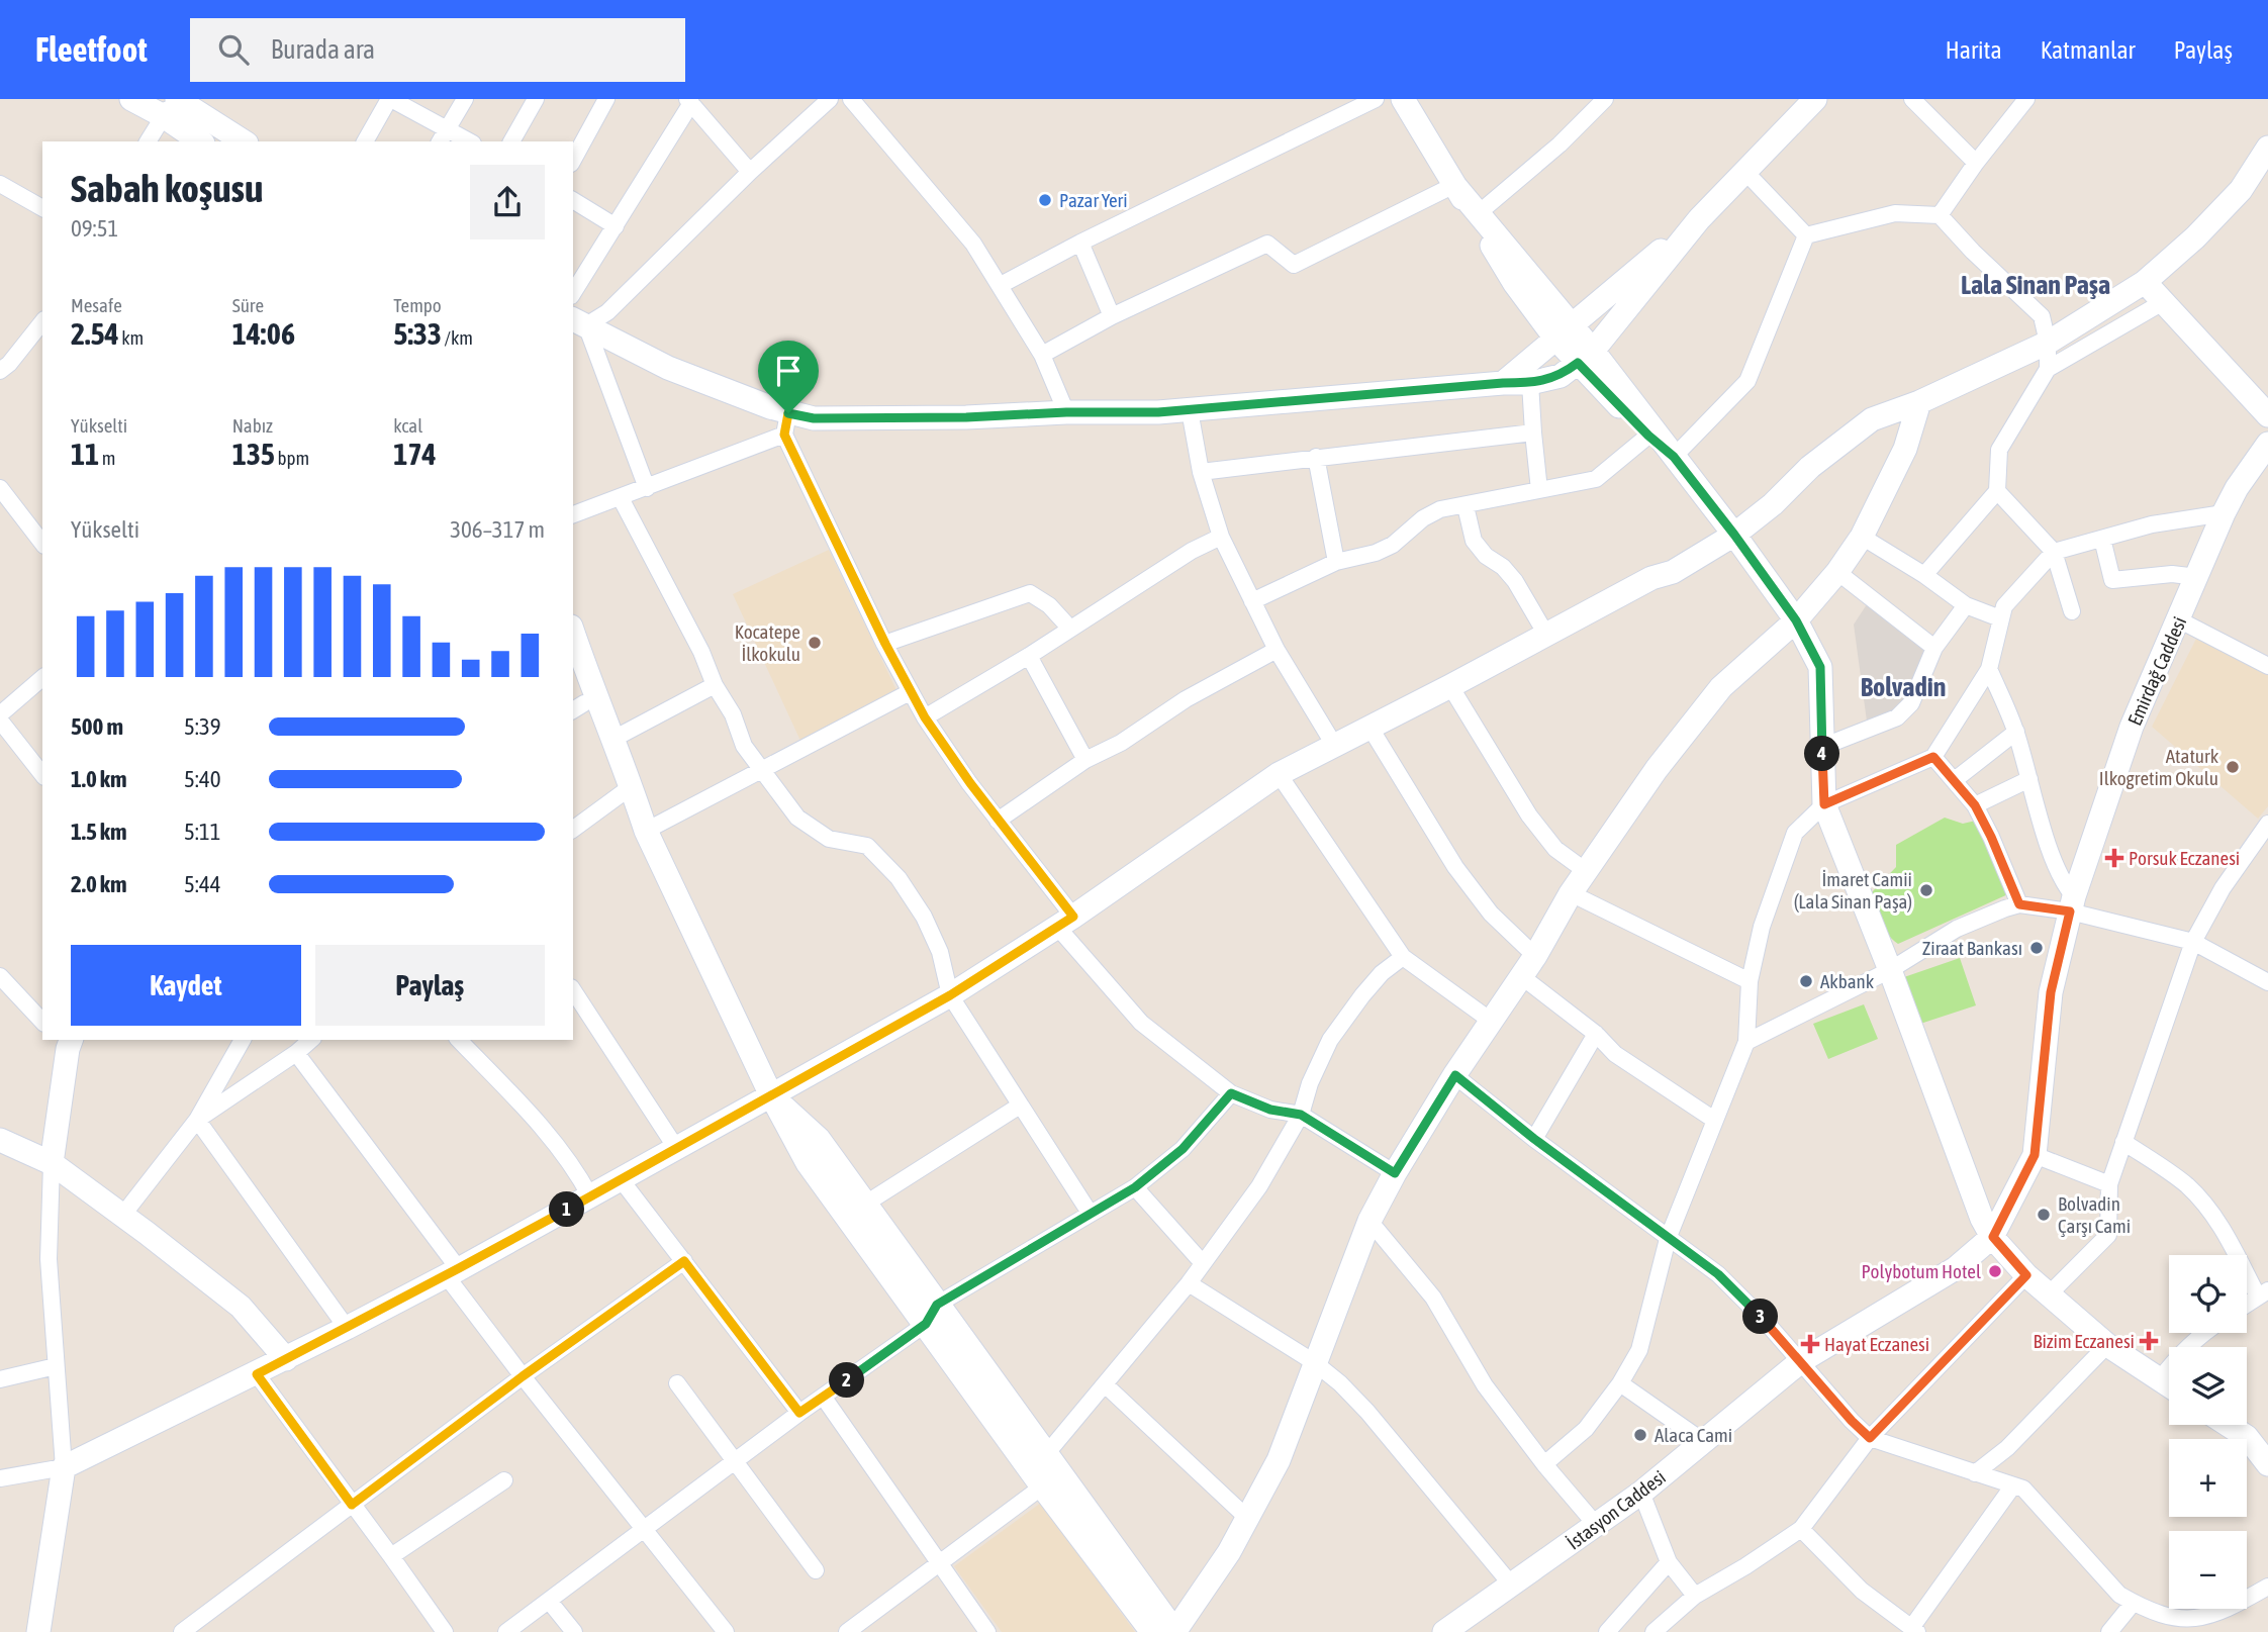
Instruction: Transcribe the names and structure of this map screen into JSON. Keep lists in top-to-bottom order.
{
  "streets": {
    "street": ["Emirdağ Caddesi", "İstasyon Caddesi"]
  },
  "crossings": [
    ["Emirdağ Caddesi", "İstasyon Caddesi"]
  ],
  "districts": ["Lala Sinan Paşa", "Bolvadin"],
  "places": {
    "other": [
      "Pazar Yeri",
      "Kocatepe İlkokulu",
      "Ataturk Ilkogretim Okulu",
      "İmaret Camii (Lala Sinan Paşa)",
      "Ziraat Bankası",
      "Akbank",
      "Bolvadin Çarşı Cami",
      "Polybotum Hotel",
      "Alaca Cami"
    ],
    "health": ["Porsuk Eczanesi", "Bizim Eczanesi", "Hayat Eczanesi"]
  },
  "page": {
    "header": "Fleetfoot",
    "search": "Burada ara",
    "nav": ["Harita", "Katmanlar", "Paylaş"],
    "heading": ["Sabah koşusu", "09:51"],
    "stats": [
      ["Mesafe", "2.54 km"],
      ["Süre", "14:06"],
      ["Tempo", "5:33 /km"],
      ["Yükselti", "11 m"],
      ["Nabız", "135 bpm"],
      ["kcal", "174"]
    ],
    "chart": ["Yükselti", "306–317 m"],
    "list": [
      {
        "name": "500 m",
        "note": "5:39"
      },
      {
        "name": "1.0 km",
        "note": "5:40"
      },
      {
        "name": "1.5 km",
        "note": "5:11"
      },
      {
        "name": "2.0 km",
        "note": "5:44"
      }
    ],
    "pins": [
      "4",
      "1",
      "3",
      "2"
    ],
    "buttons": ["Kaydet", "Paylaş"],
    "map_buttons": ["+", "−"]
  }
}
